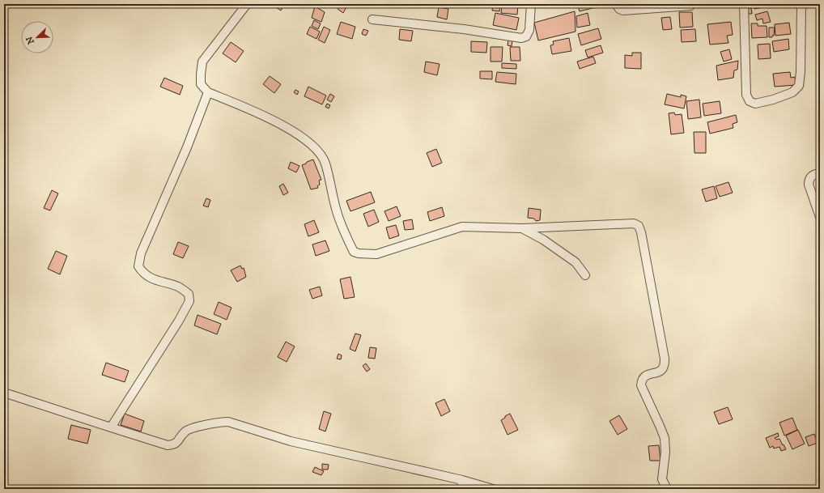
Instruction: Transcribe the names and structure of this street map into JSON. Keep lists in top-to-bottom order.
{
  "north": "bottom left"
}
